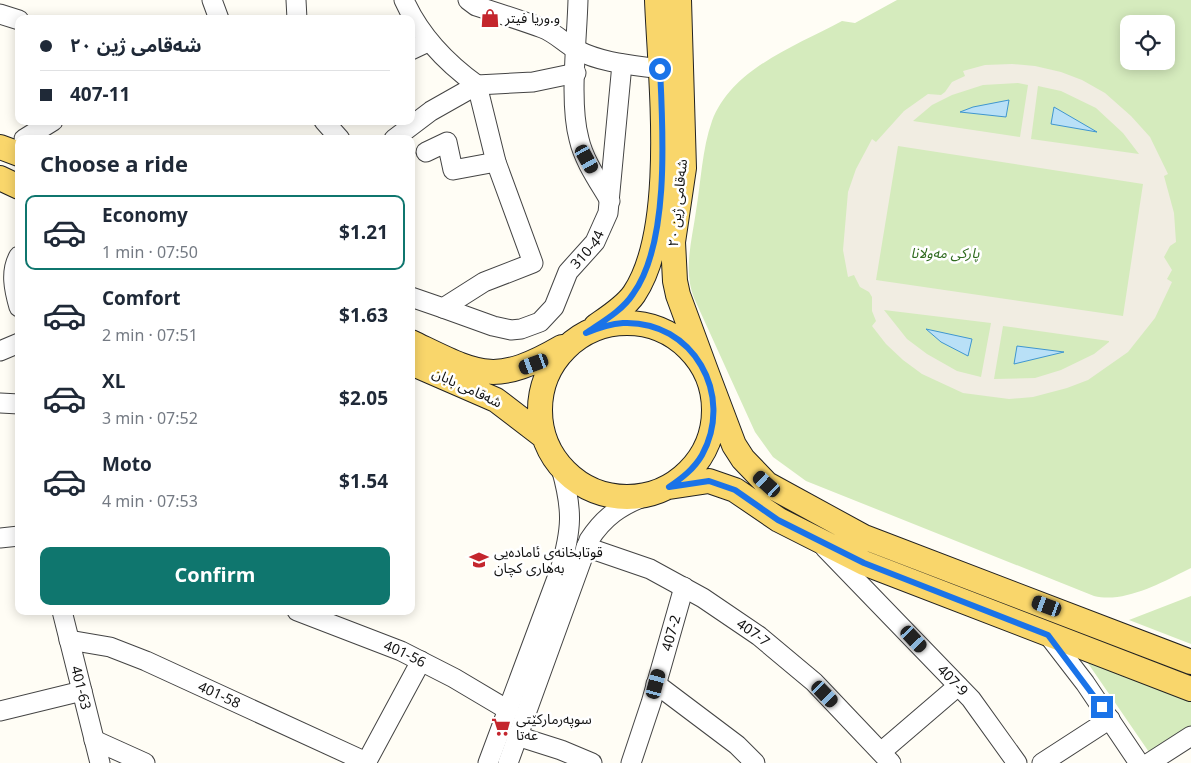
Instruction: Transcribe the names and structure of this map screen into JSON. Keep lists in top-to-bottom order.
{
  "streets": {
    "main road": ["شەقامی ژین ٢٠", "شەقامی بابان"],
    "street": [
      "310-44",
      "407-2",
      "407-7",
      "401-56",
      "407-9",
      "401-63",
      "401-58"
    ]
  },
  "crossings": [
    ["شەقامی ژین ٢٠", "شەقامی بابان"],
    ["407-2", "407-7"],
    ["401-63", "401-58"]
  ],
  "parks": ["پارکی مەولانا"],
  "places": {
    "shop": ["و.وريا فيتر"],
    "school or university": ["قوتابخانەی ئامادەیی بەهاری کچان"],
    "supermarket": ["سوپەرمارکێتی عەتا"]
  },
  "page": {
    "banner": ["شەقامی ژین ٢٠", "407-11"],
    "heading": "Choose a ride",
    "list": [
      {
        "name": "Economy",
        "note": "1 min · 07:50",
        "value": "$1.21"
      },
      {
        "name": "Comfort",
        "note": "2 min · 07:51",
        "value": "$1.63"
      },
      {
        "name": "XL",
        "note": "3 min · 07:52",
        "value": "$2.05"
      },
      {
        "name": "Moto",
        "note": "4 min · 07:53",
        "value": "$1.54"
      }
    ],
    "buttons": "Confirm"
  }
}
